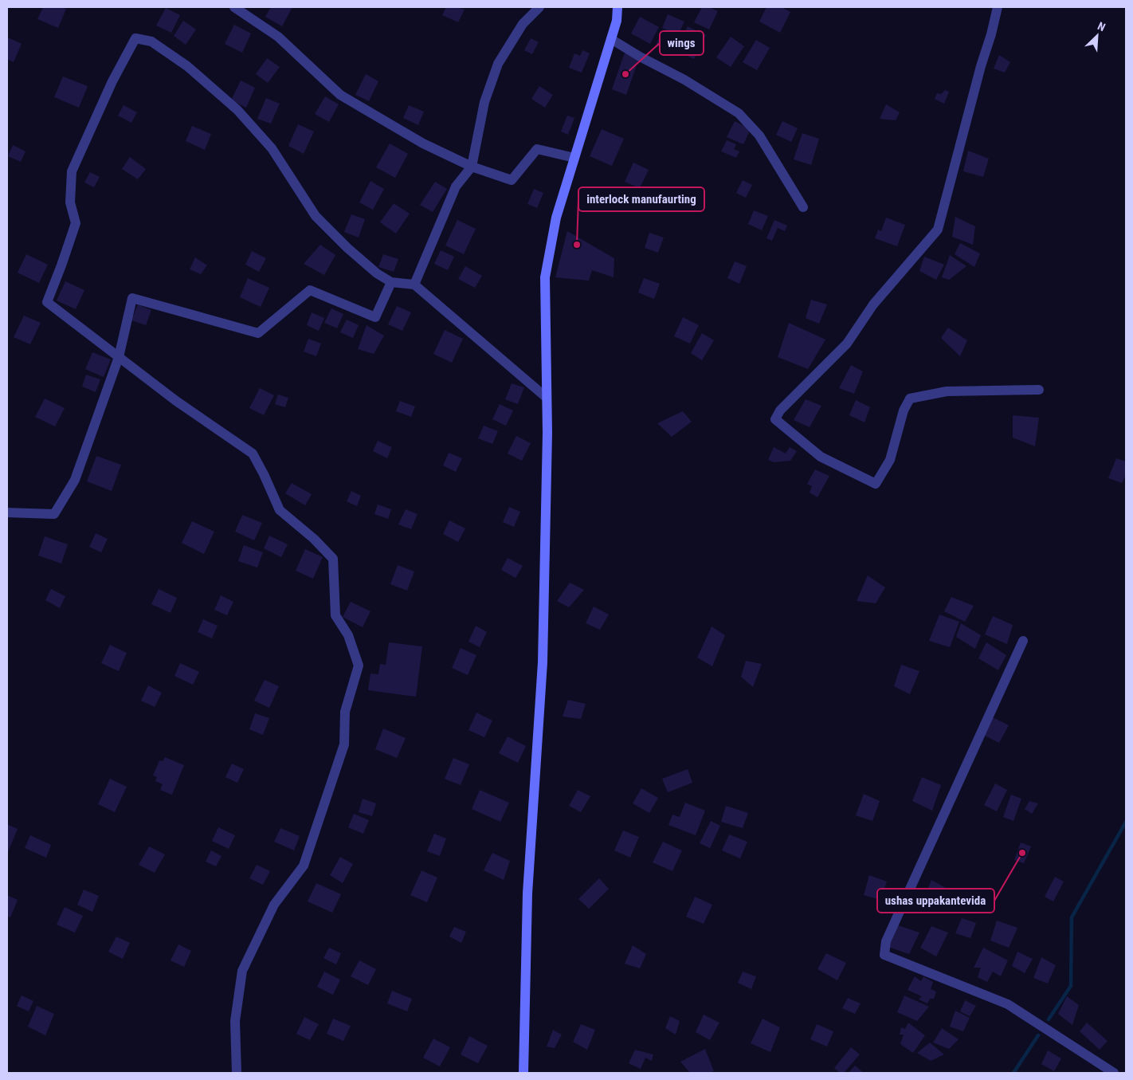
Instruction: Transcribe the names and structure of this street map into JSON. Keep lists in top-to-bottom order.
{
  "places": ["wings", "interlock manufaurting", "ushas uppakantevida"],
  "north": "top right"
}
